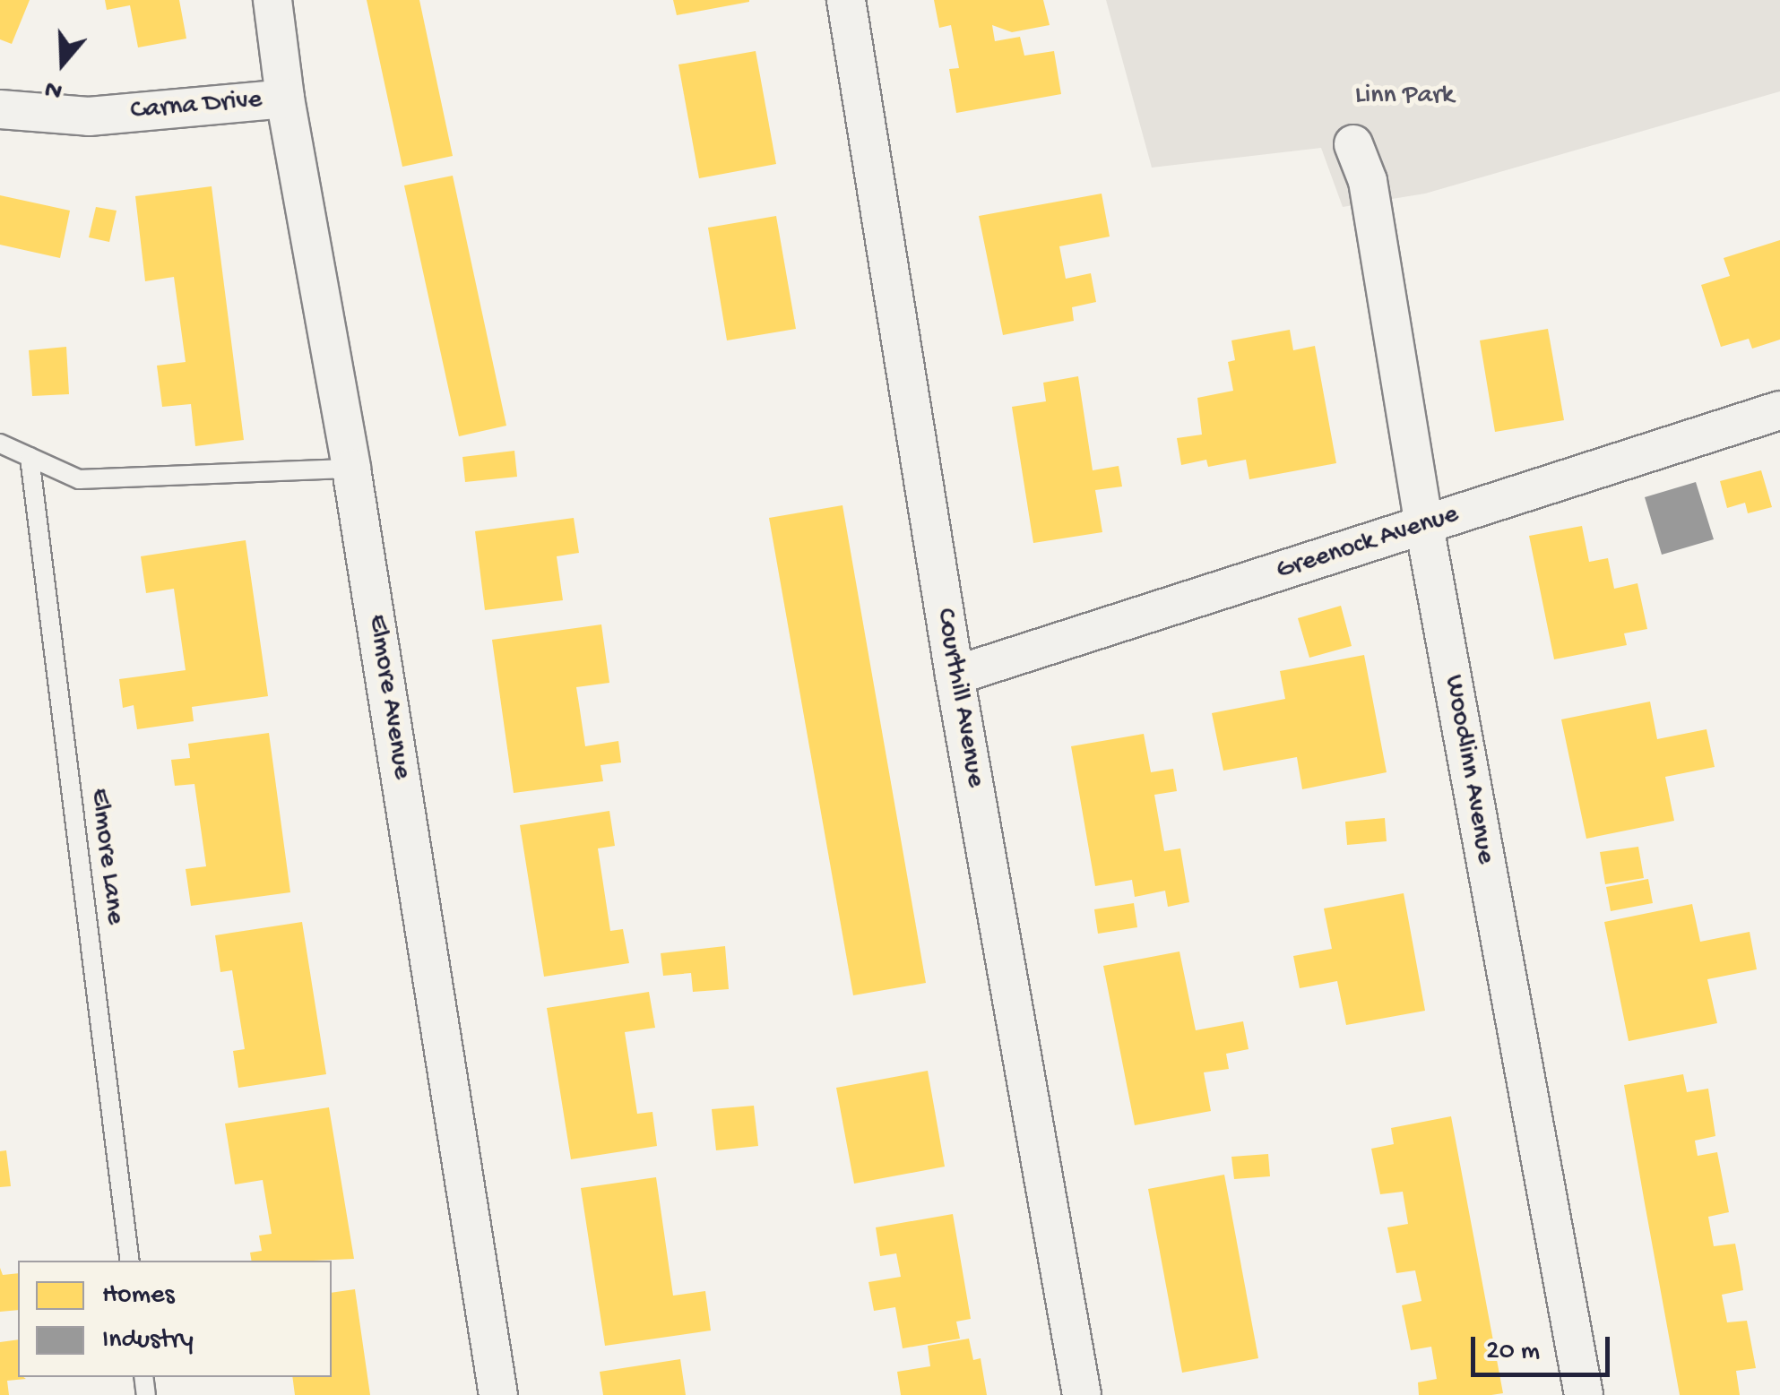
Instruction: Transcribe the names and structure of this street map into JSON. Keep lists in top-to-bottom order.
{
  "streets": {
    "street": [
      "Carna Drive",
      "Greenock Avenue",
      "Elmore Avenue",
      "Courthill Avenue",
      "Woodlinn Avenue"
    ],
    "lane": ["Elmore Lane"]
  },
  "crossings": [
    ["Carna Drive", "Elmore Avenue"],
    ["Greenock Avenue", "Courthill Avenue"],
    ["Greenock Avenue", "Woodlinn Avenue"]
  ],
  "parks": ["Linn Park"],
  "legend": ["Homes", "Industry"],
  "scale_bar": "20 m",
  "north": "bottom"
}
